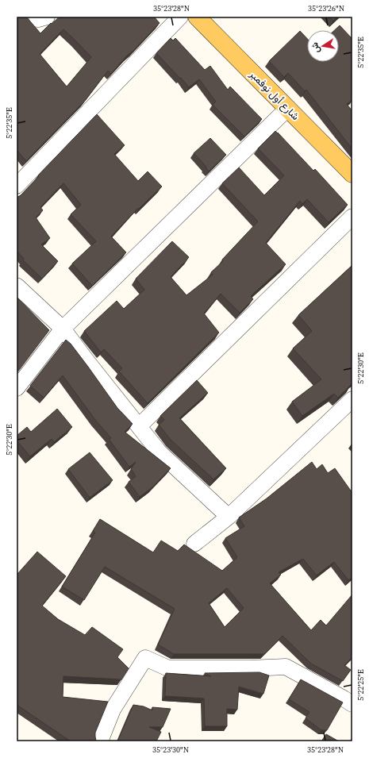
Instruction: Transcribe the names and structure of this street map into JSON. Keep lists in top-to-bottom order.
{
  "streets": {
    "main road": ["شارع أول نوفمبر"]
  },
  "north": "left",
  "coordinates": [
    "35°23'28\"N",
    "35°23'26\"N",
    "5°22'35\"E",
    "5°22'30\"E",
    "5°22'25\"E",
    "35°23'30\"N"
  ]
}
